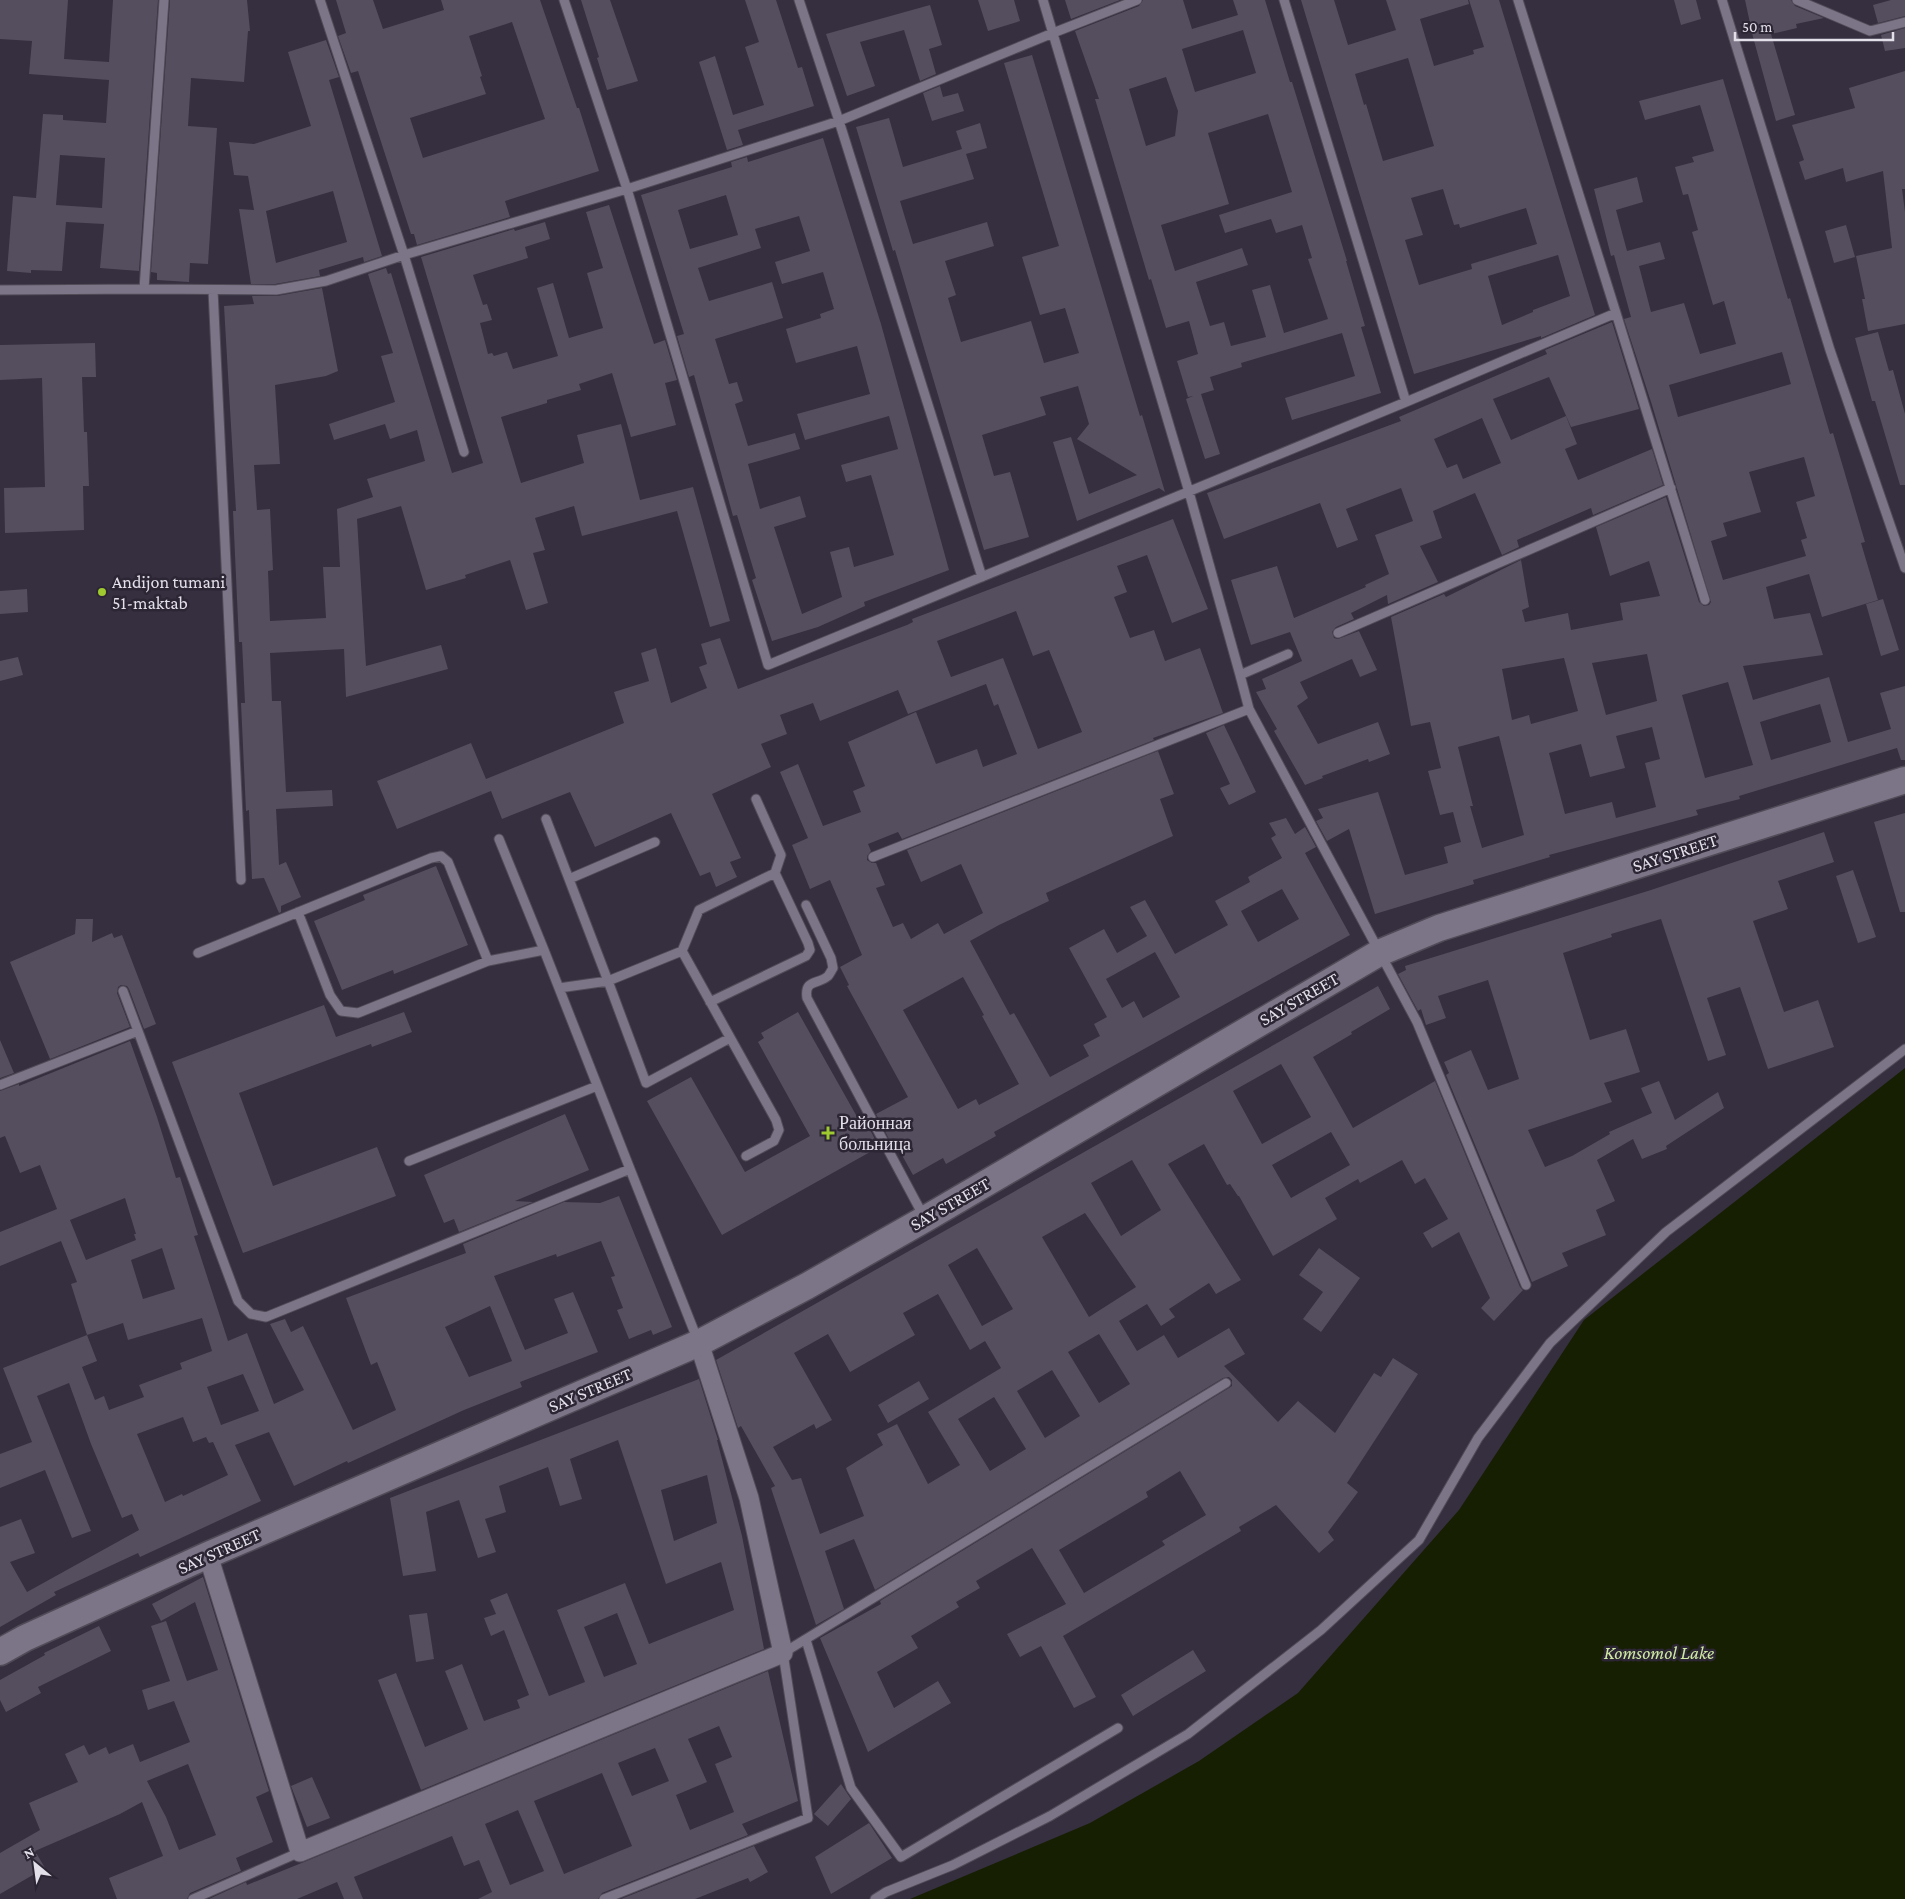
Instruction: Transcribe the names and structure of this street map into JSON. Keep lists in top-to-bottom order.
{
  "streets": {
    "main road": ["SAY STREET"]
  },
  "water": ["Komsomol Lake"],
  "places": {
    "other": ["Andijon tumani 51-maktab"],
    "health": ["Районная больница"]
  },
  "scale_bar": "50 m",
  "north": "top left"
}
